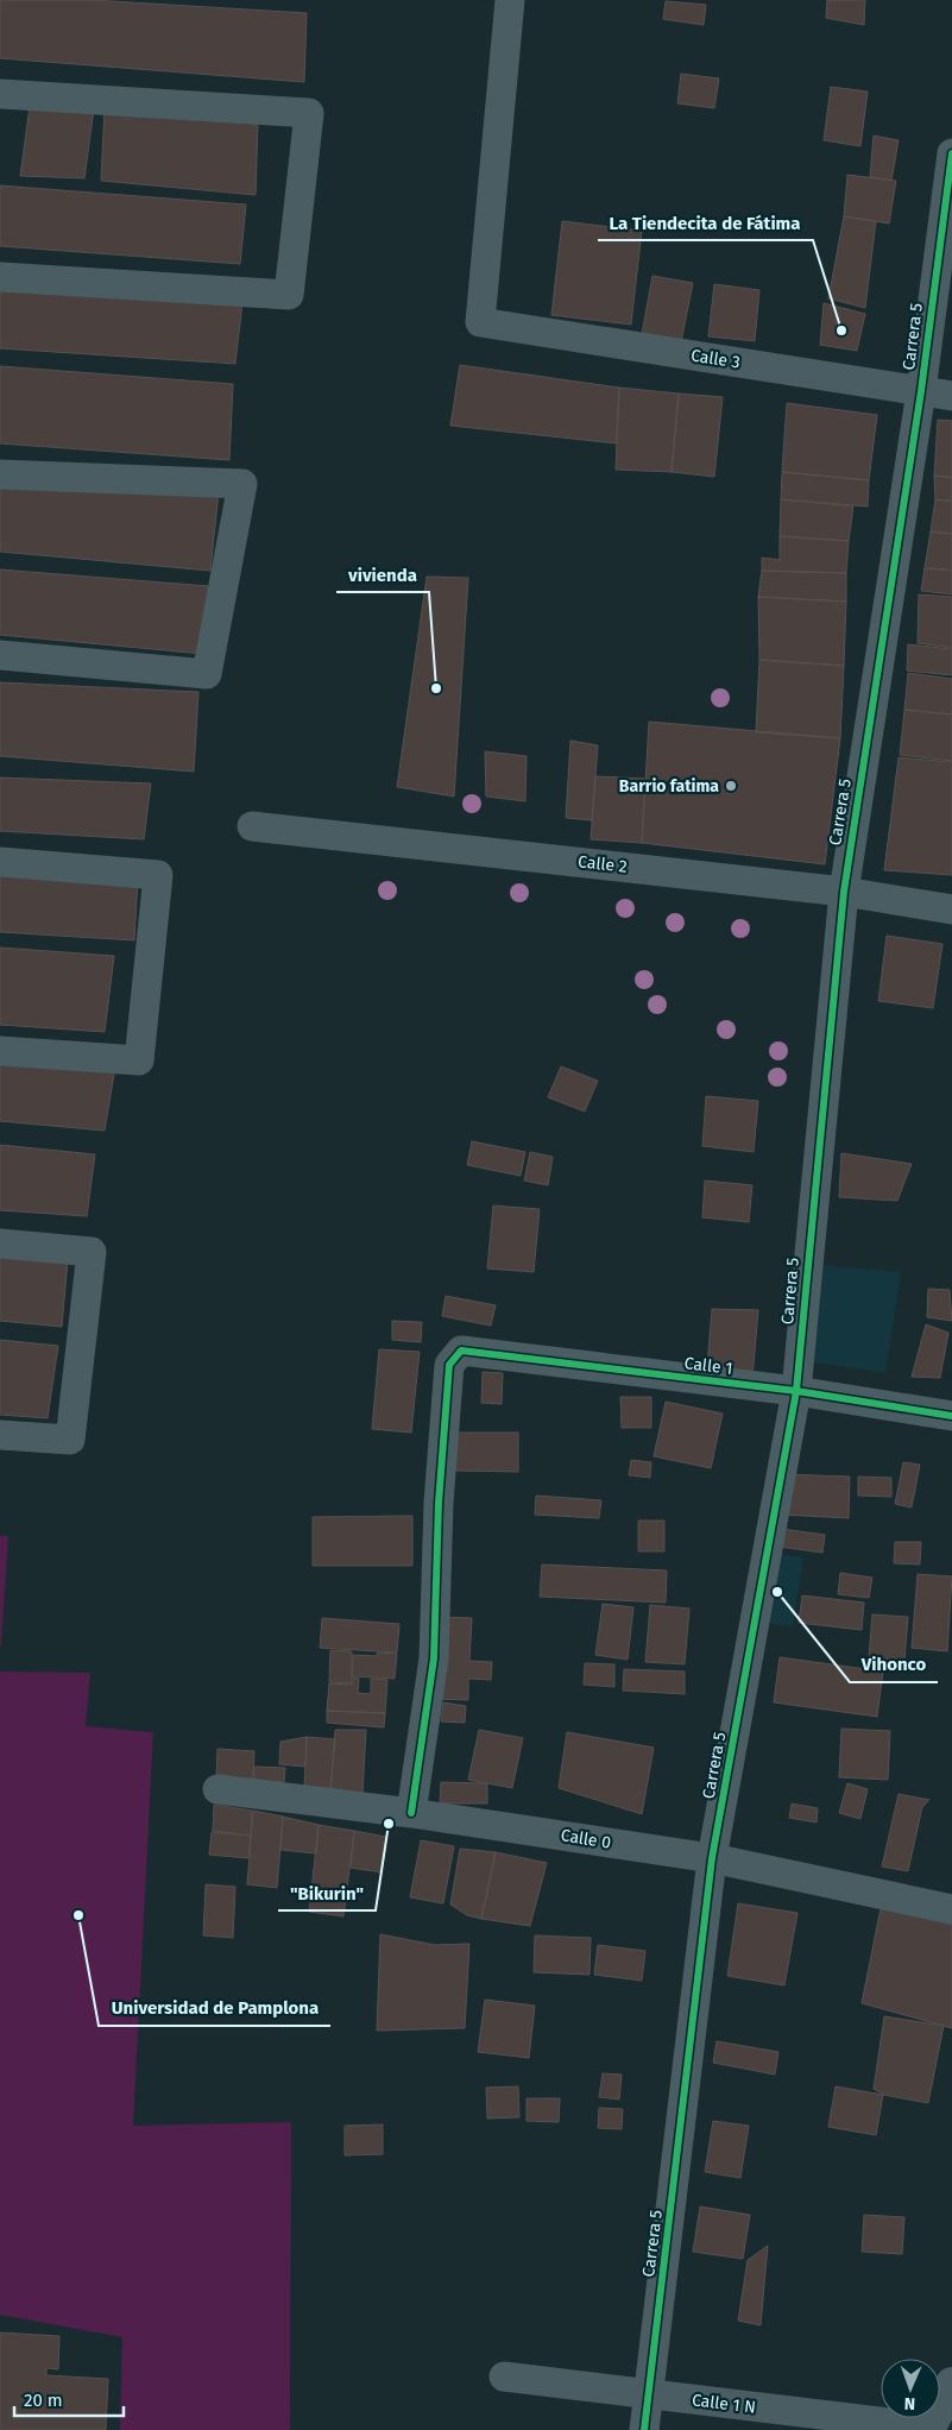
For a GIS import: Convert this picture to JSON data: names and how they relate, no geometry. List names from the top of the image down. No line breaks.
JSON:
{"streets":{"street":["Carrera 5","Calle 3","Calle 2","Calle 1","Calle 0","Calle 1 N"]},"crossings":[["Carrera 5","Calle 3"],["Carrera 5","Calle 2"],["Carrera 5","Calle 1"],["Carrera 5","Calle 0"],["Carrera 5","Calle 1 N"],["Calle 1","Calle 0"]],"places":["La Tiendecita de Fátima","vivienda","Barrio fatima","Vihonco","\"Bikurin\"","Universidad de Pamplona"],"scale_bar":"20 m","north":"bottom"}
